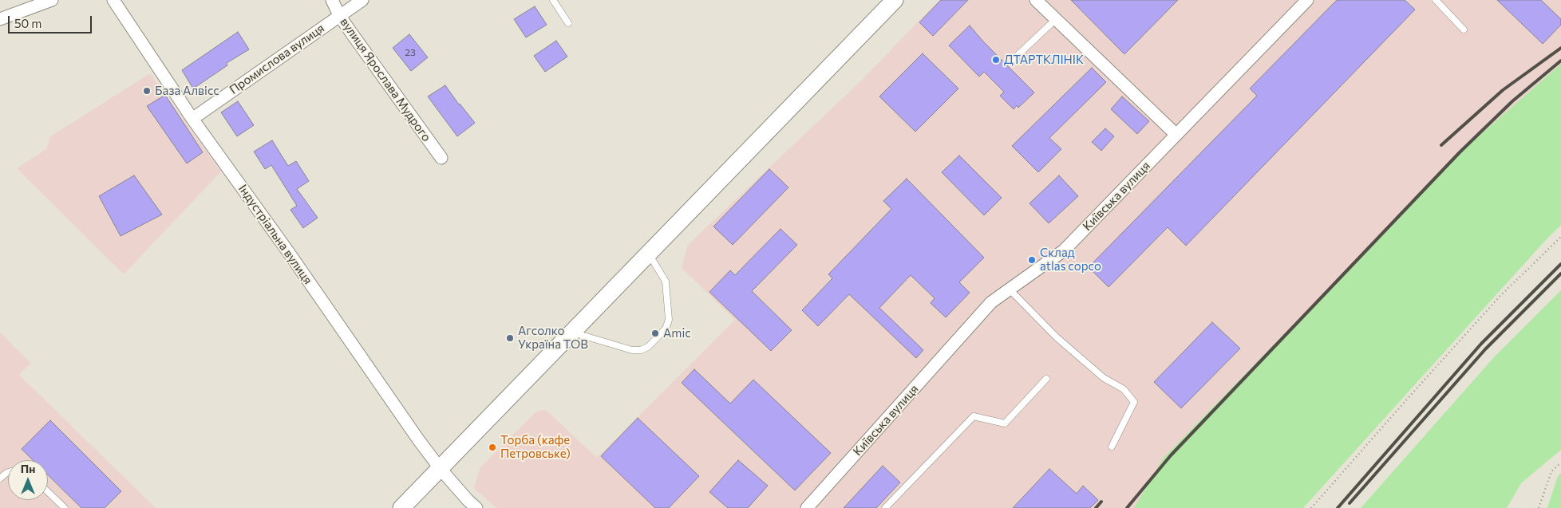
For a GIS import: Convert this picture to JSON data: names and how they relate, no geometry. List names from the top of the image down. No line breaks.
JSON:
{"streets":{"street":["Промислова вулиця","вулиця Ярослава Мудрого","Київська вулиця","Індустріальна вулиця"]},"crossings":[["Промислова вулиця","вулиця Ярослава Мудрого"],["Промислова вулиця","Індустріальна вулиця"]],"places":["ДТАРТКЛІНІК","База Алвісс","Склад atlas copco","Amic","Агсолко Україна ТОВ","Торба (кафе Петровське)"],"house_numbers":["23"],"scale_bar":"50 m","north":"top"}
